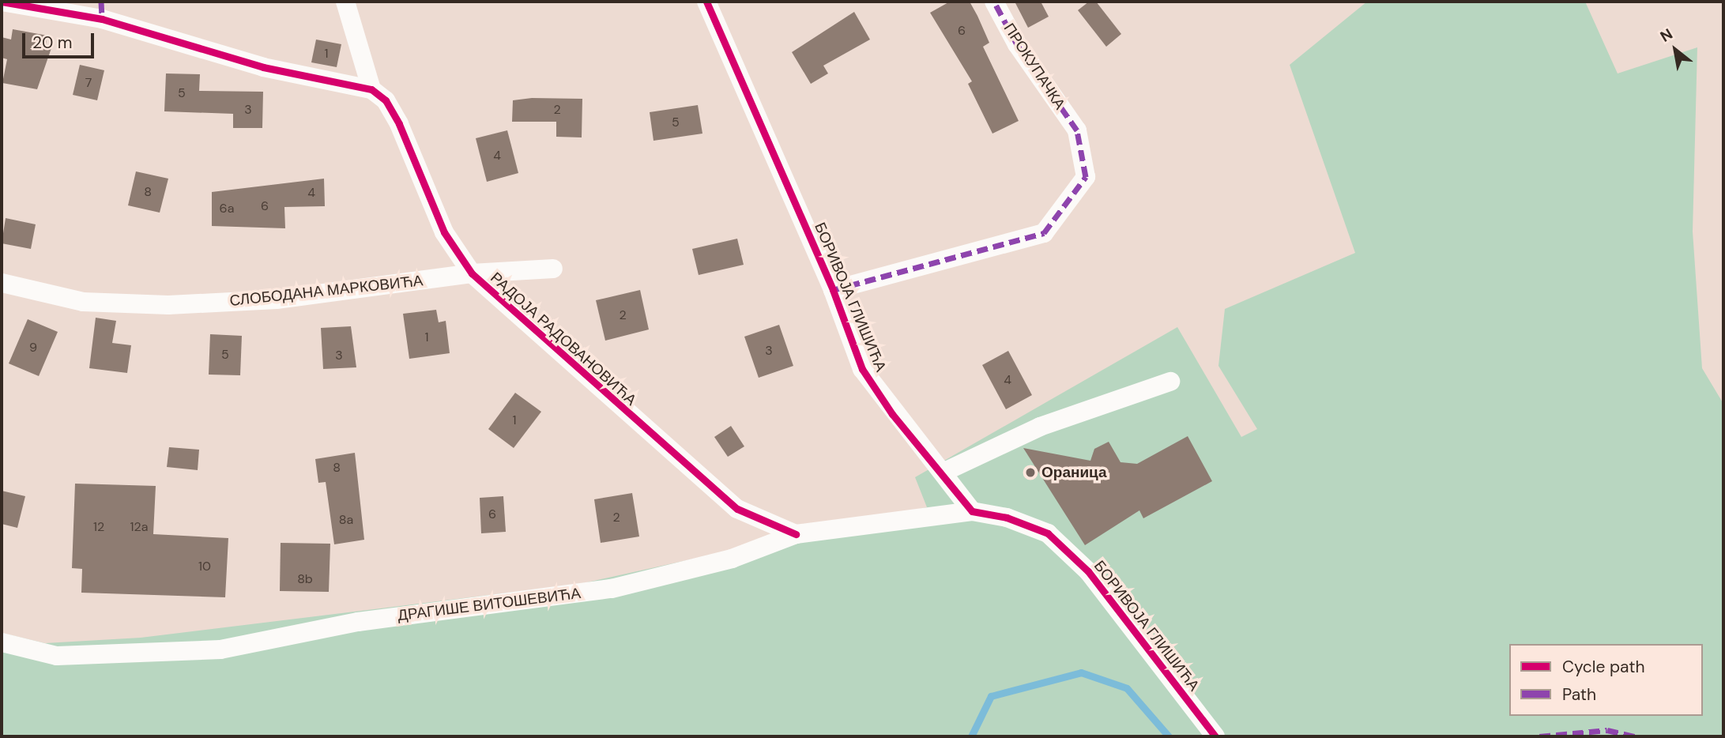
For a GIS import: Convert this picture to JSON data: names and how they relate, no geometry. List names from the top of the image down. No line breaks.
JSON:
{"streets":{"street":["ПРОКУПАЧКА","СЛОБОДАНА МАРКОВИЋА","БОРИВОЈА ГЛИШИЋА","РАДОЈА РАДОВАНОВИЋА","ДРАГИШЕ ВИТОШЕВИЋА"]},"crossings":[["ПРОКУПАЧКА","БОРИВОЈА ГЛИШИЋА"],["СЛОБОДАНА МАРКОВИЋА","РАДОЈА РАДОВАНОВИЋА"],["БОРИВОЈА ГЛИШИЋА","ДРАГИШЕ ВИТОШЕВИЋА"],["РАДОЈА РАДОВАНОВИЋА","ДРАГИШЕ ВИТОШЕВИЋА"]],"places":["Ораница"],"house_numbers":["6","1","7","5","3","2","5","4","8","4","6","6a","2","1","9","3","5","3","4","1","8","6","2","8a","12","12a","10","8b"],"legend":["Cycle path","Path"],"scale_bar":"20 m","north":"top left"}
